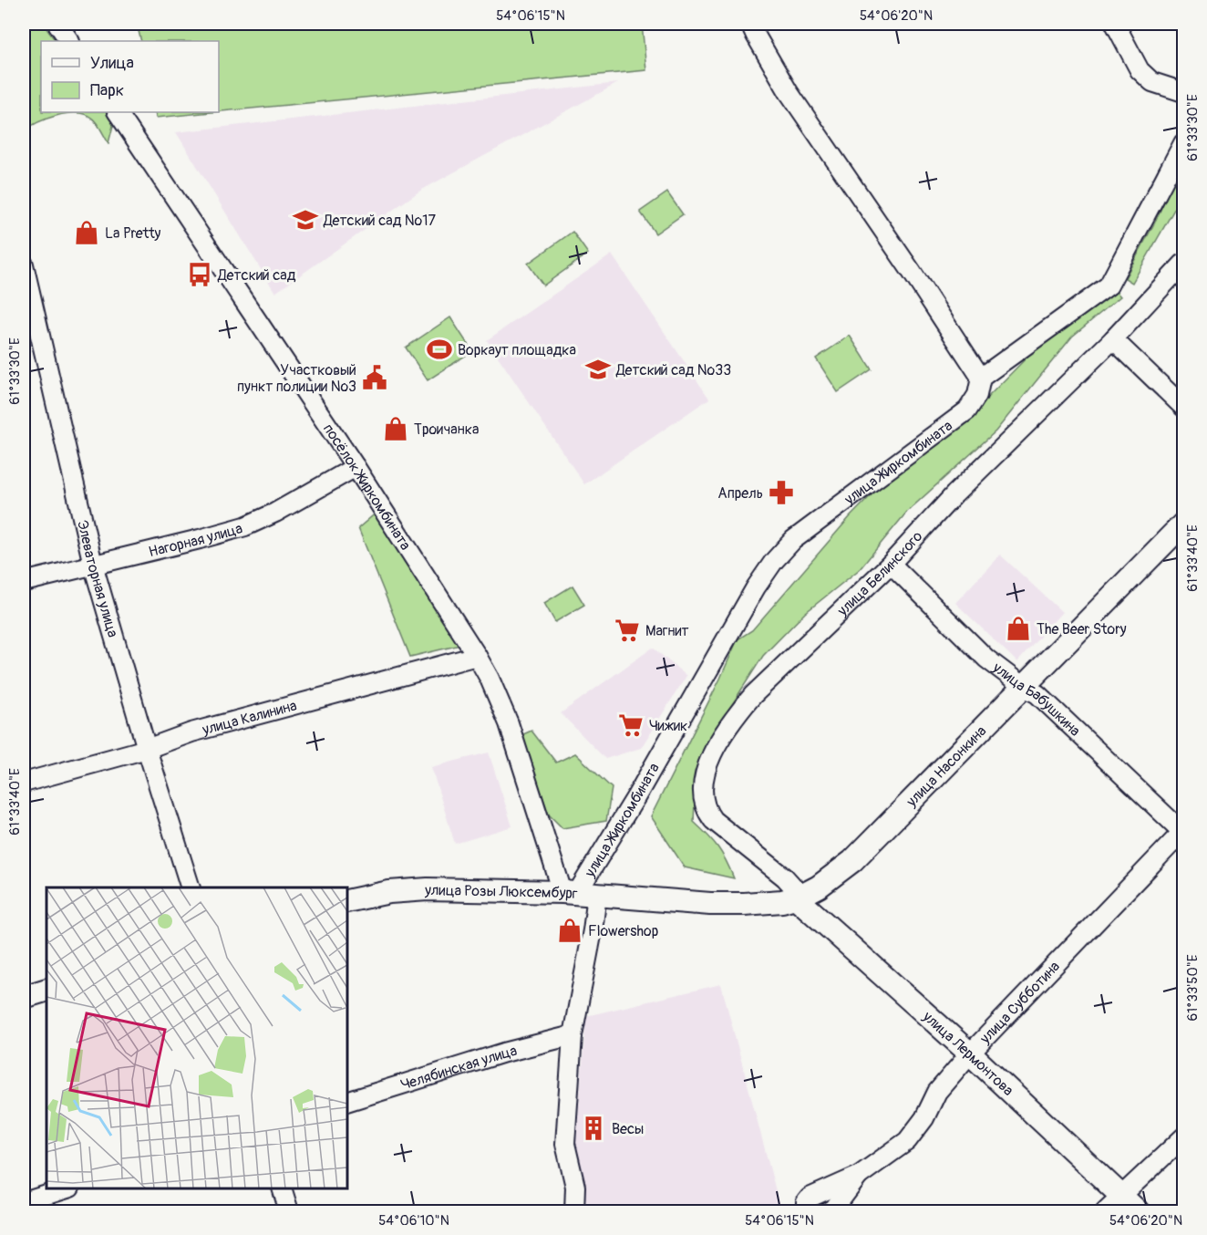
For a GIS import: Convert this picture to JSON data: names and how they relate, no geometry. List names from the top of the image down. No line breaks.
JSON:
{"streets":{"street":["улица Жиркомбината","посёлок Жиркомбината","Нагорная улица","улица Белинского","Элеваторная улица","улица Бабушкина","улица Калинина","улица Насонкина","улица Розы Люксембург","улица Субботина","улица Лермонтова","Челябинская улица"]},"crossings":[["улица Жиркомбината","посёлок Жиркомбината"],["улица Жиркомбината","улица Розы Люксембург"],["посёлок Жиркомбината","Нагорная улица"],["посёлок Жиркомбината","улица Калинина"],["посёлок Жиркомбината","улица Розы Люксембург"],["Нагорная улица","Элеваторная улица"],["улица Белинского","улица Бабушкина"],["улица Белинского","улица Насонкина"],["улица Белинского","улица Лермонтова"],["Элеваторная улица","улица Калинина"],["улица Бабушкина","улица Насонкина"],["улица Бабушкина","улица Субботина"],["улица Насонкина","улица Розы Люксембург"],["улица Насонкина","улица Лермонтова"],["улица Субботина","улица Лермонтова"]],"places":{"school or university":["Детский сад №17","Детский сад №33"],"shop":["La Pretty","Троичанка","The Beer Story","Flowershop"],"bus stop":["Детский сад"],"sports":["Воркаут площадка"],"public building":["Участковый пункт полиции №3"],"pharmacy":["Апрель"],"supermarket":["Магнит","Чижик"],"building":["Весы"]},"legend":["Улица","Парк"],"coordinates":["54°06'15\"N","54°06'20\"N","61°33'30\"E","61°33'40\"E","61°33'50\"E","54°06'10\"N"]}
